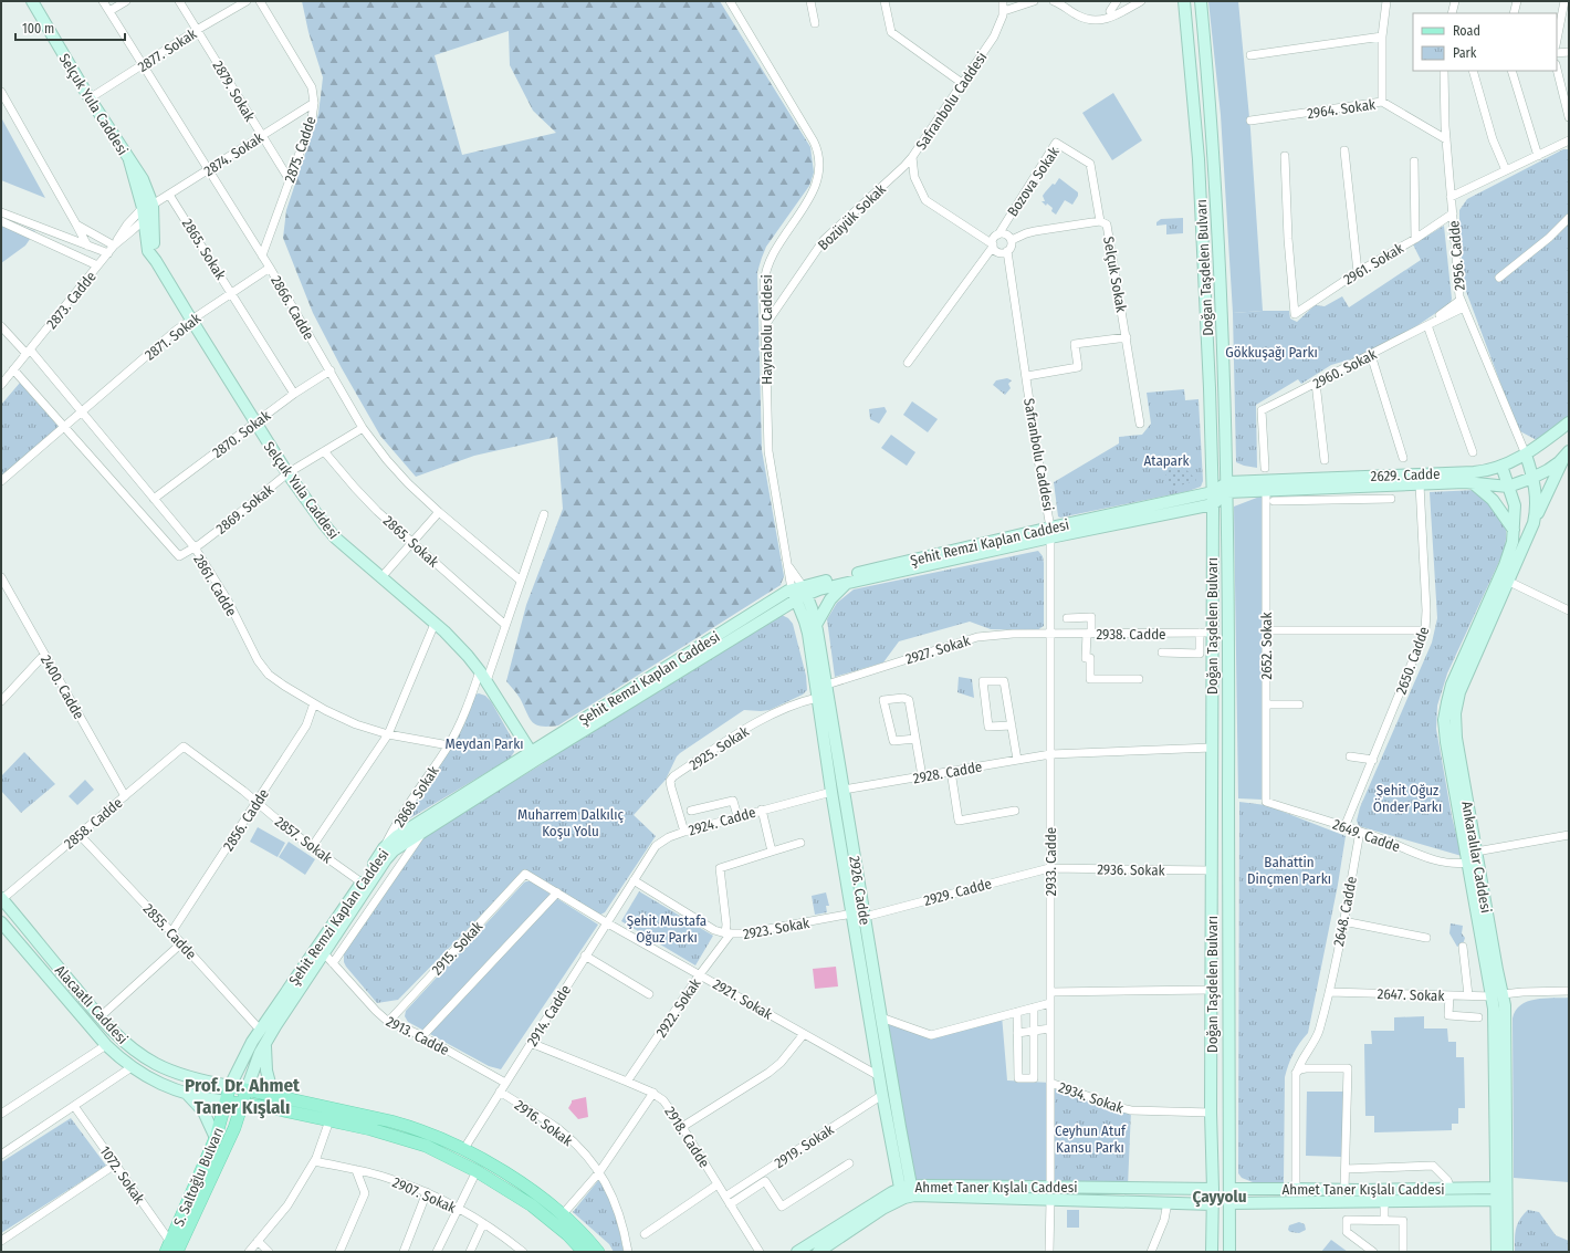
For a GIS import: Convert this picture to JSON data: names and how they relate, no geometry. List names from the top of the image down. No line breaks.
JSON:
{"streets":{"main road":["Selçuk Yula Caddesi","Doğan Taşdelen Bulvarı","2629. Cadde","Şehit Remzi Kaplan Caddesi","Ankaralılar Caddesi","2926. Cadde","Alacaatlı Caddesi","S. Saltoğlu Bulvarı","Ahmet Taner Kışlalı Caddesi"],"street":["2877. Sokak","2879. Sokak","Safranbolu Caddesi","2964. Sokak","2875. Cadde","2874. Sokak","Bozova Sokak","Bozüyük Sokak","2865. Sokak","2956. Cadde","2961. Sokak","Selçuk Sokak","2873. Cadde","2866. Cadde","Hayrabolu Caddesi","2871. Sokak","2960. Sokak","2870. Sokak","2869. Sokak","2861. Cadde","2938. Cadde","2652. Sokak","2927. Sokak","2650. Cadde","2400. Cadde","2925. Sokak","2928. Cadde","2868. Sokak","2856. Cadde","2924. Cadde","2858. Cadde","2649. Cadde","2857. Sokak","2933. Cadde","2936. Sokak","2929. Cadde","2648. Cadde","2923. Sokak","2855. Cadde","2915. Sokak","2647. Sokak","2921. Sokak","2922. Sokak","2914. Cadde","2913. Cadde","2934. Sokak","2916. Sokak","2918. Cadde","2919. Sokak","1072. Sokak","2907. Sokak"]},"crossings":[["2877. Sokak","2879. Sokak"],["2877. Sokak","Selçuk Yula Caddesi"],["2877. Sokak","2866. Cadde"],["2879. Sokak","2875. Cadde"],["2879. Sokak","2874. Sokak"],["Safranbolu Caddesi","Bozova Sokak"],["Safranbolu Caddesi","Bozüyük Sokak"],["Safranbolu Caddesi","Selçuk Sokak"],["Safranbolu Caddesi","Şehit Remzi Kaplan Caddesi"],["Safranbolu Caddesi","2933. Cadde"],["Selçuk Yula Caddesi","2874. Sokak"],["Selçuk Yula Caddesi","2871. Sokak"],["Selçuk Yula Caddesi","2870. Sokak"],["Selçuk Yula Caddesi","2869. Sokak"],["Selçuk Yula Caddesi","Şehit Remzi Kaplan Caddesi"],["Selçuk Yula Caddesi","2868. Sokak"],["2964. Sokak","2956. Cadde"],["2875. Cadde","2874. Sokak"],["2875. Cadde","2866. Cadde"],["2874. Sokak","2865. Sokak"],["2874. Sokak","2873. Cadde"],["2874. Sokak","2866. Cadde"],["Bozova Sokak","Selçuk Sokak"],["Bozüyük Sokak","Hayrabolu Caddesi"],["2865. Sokak","2871. Sokak"],["2865. Sokak","2870. Sokak"],["2865. Sokak","2869. Sokak"],["2956. Cadde","2961. Sokak"],["2956. Cadde","2960. Sokak"],["2956. Cadde","2629. Cadde"],["2956. Cadde","Ankaralılar Caddesi"],["Doğan Taşdelen Bulvarı","2629. Cadde"],["Doğan Taşdelen Bulvarı","Şehit Remzi Kaplan Caddesi"],["Doğan Taşdelen Bulvarı","2938. Cadde"],["Doğan Taşdelen Bulvarı","2928. Cadde"],["Doğan Taşdelen Bulvarı","2936. Sokak"],["Doğan Taşdelen Bulvarı","2934. Sokak"],["Doğan Taşdelen Bulvarı","Ahmet Taner Kışlalı Caddesi"],["2873. Cadde","2861. Cadde"],["2866. Cadde","2871. Sokak"],["2866. Cadde","2870. Sokak"],["2866. Cadde","2869. Sokak"],["Hayrabolu Caddesi","Şehit Remzi Kaplan Caddesi"],["Hayrabolu Caddesi","2926. Cadde"],["2871. Sokak","2861. Cadde"],["2870. Sokak","2861. Cadde"],["2629. Cadde","2652. Sokak"],["2629. Cadde","2650. Cadde"],["2629. Cadde","Ankaralılar Caddesi"],["2869. Sokak","2861. Cadde"],["Şehit Remzi Kaplan Caddesi","2868. Sokak"],["Şehit Remzi Kaplan Caddesi","2857. Sokak"],["Şehit Remzi Kaplan Caddesi","2933. Cadde"],["Şehit Remzi Kaplan Caddesi","2926. Cadde"],["Şehit Remzi Kaplan Caddesi","2855. Cadde"],["Şehit Remzi Kaplan Caddesi","Alacaatlı Caddesi"],["Şehit Remzi Kaplan Caddesi","2913. Cadde"],["Şehit Remzi Kaplan Caddesi","S. Saltoğlu Bulvarı"],["2861. Cadde","2868. Sokak"],["2861. Cadde","2856. Cadde"],["2938. Cadde","2927. Sokak"],["2938. Cadde","2933. Cadde"],["2652. Sokak","2649. Cadde"],["2927. Sokak","2933. Cadde"],["2927. Sokak","2926. Cadde"],["2650. Cadde","2649. Cadde"],["2400. Cadde","2858. Cadde"],["2925. Sokak","2924. Cadde"],["2925. Sokak","2926. Cadde"],["2928. Cadde","2933. Cadde"],["2928. Cadde","2926. Cadde"],["2856. Cadde","2857. Sokak"],["2856. Cadde","2855. Cadde"],["2924. Cadde","2926. Cadde"],["2924. Cadde","2923. Sokak"],["2924. Cadde","2914. Cadde"],["2858. Cadde","2857. Sokak"],["2858. Cadde","2855. Cadde"],["2858. Cadde","Alacaatlı Caddesi"],["2649. Cadde","Ankaralılar Caddesi"],["2649. Cadde","2648. Cadde"],["Ankaralılar Caddesi","2647. Sokak"],["Ankaralılar Caddesi","Ahmet Taner Kışlalı Caddesi"],["2933. Cadde","2936. Sokak"],["2933. Cadde","2929. Cadde"],["2933. Cadde","2934. Sokak"],["2933. Cadde","Ahmet Taner Kışlalı Caddesi"],["2936. Sokak","2929. Cadde"],["2926. Cadde","2929. Cadde"],["2926. Cadde","2923. Sokak"],["2926. Cadde","2921. Sokak"],["2926. Cadde","2919. Sokak"],["2926. Cadde","Ahmet Taner Kışlalı Caddesi"],["2648. Cadde","2647. Sokak"],["2923. Sokak","2922. Sokak"],["2923. Sokak","2914. Cadde"],["2915. Sokak","2921. Sokak"],["2915. Sokak","2913. Cadde"],["2921. Sokak","2922. Sokak"],["2921. Sokak","2914. Cadde"],["Alacaatlı Caddesi","S. Saltoğlu Bulvarı"],["2922. Sokak","2918. Cadde"],["2914. Cadde","2913. Cadde"],["2914. Cadde","2916. Sokak"],["2914. Cadde","2918. Cadde"],["2918. Cadde","2919. Sokak"],["1072. Sokak","S. Saltoğlu Bulvarı"]],"districts":["Prof. Dr. Ahmet Taner Kışlalı","Çayyolu"],"parks":["Gökkuşağı Parkı","Atapark","Meydan Parkı","Şehit Oğuz Önder Parkı","Muharrem Dalkılıç Koşu Yolu","Bahattin Dinçmen Parkı","Şehit Mustafa Oğuz Parkı","Ceyhun Atuf Kansu Parkı"],"legend":["Road","Park"],"scale_bar":"100 m"}
